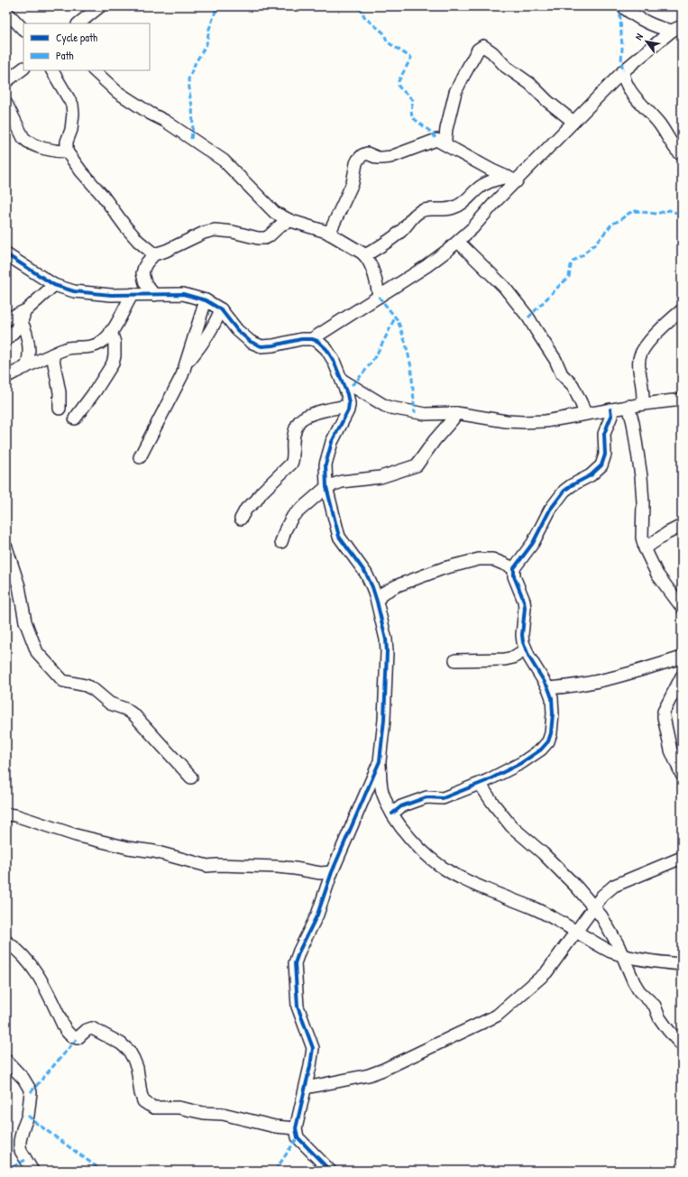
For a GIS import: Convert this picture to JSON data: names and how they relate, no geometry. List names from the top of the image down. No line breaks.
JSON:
{"legend":["Cycle path","Path"],"north":"top left"}
